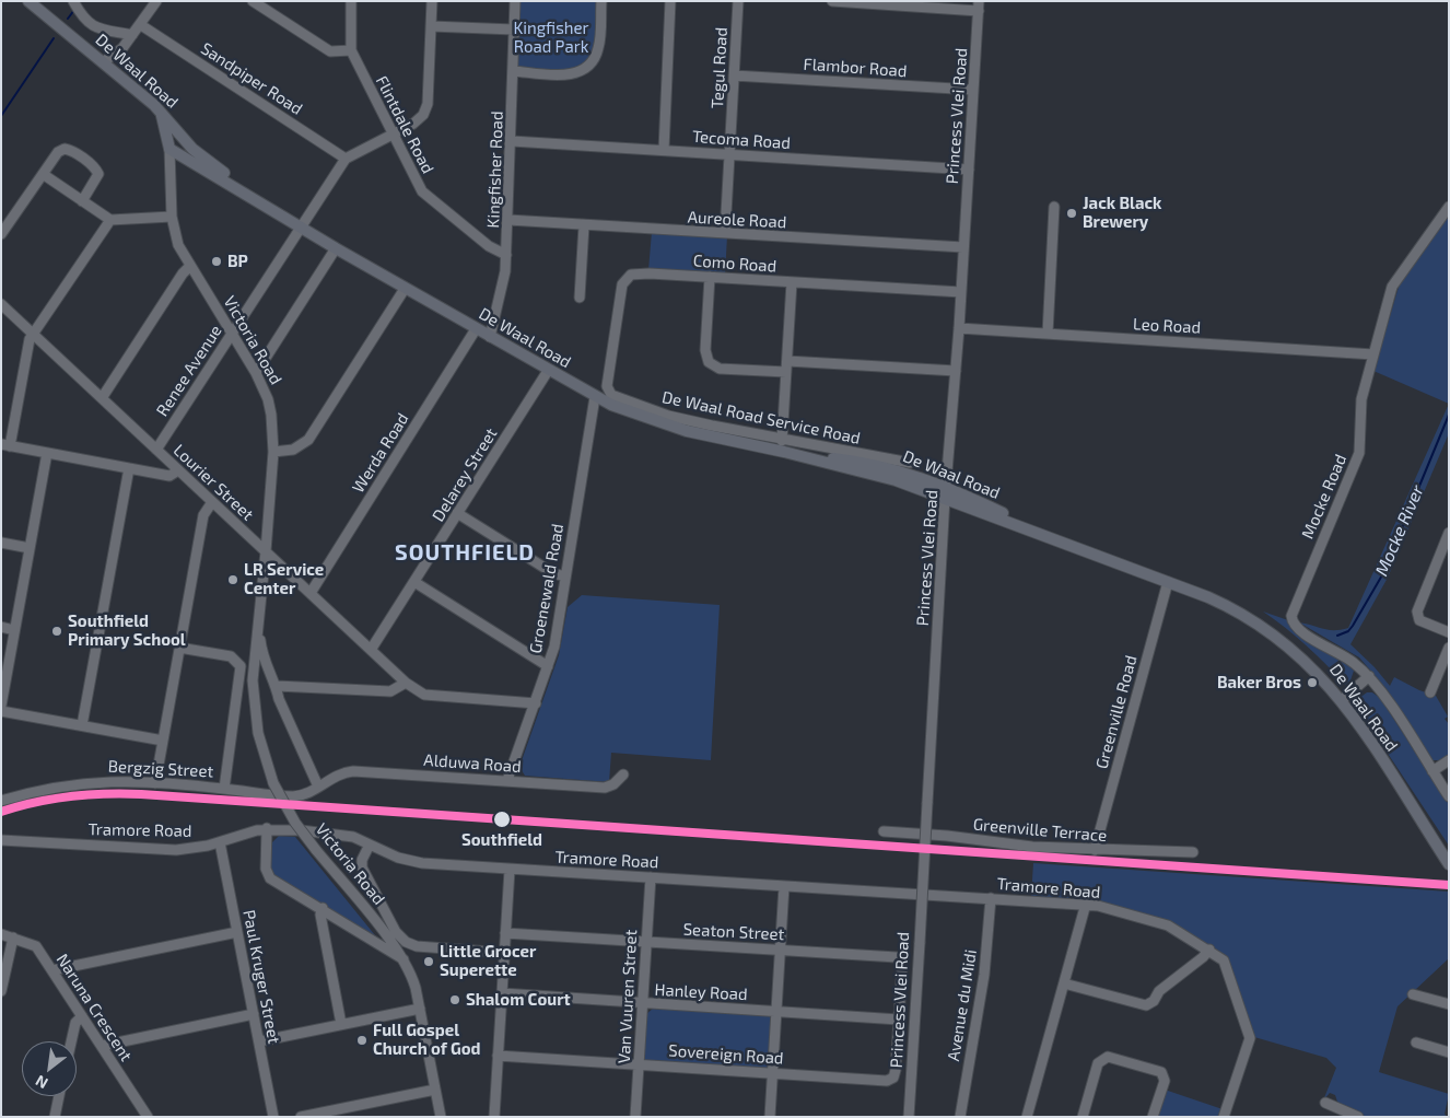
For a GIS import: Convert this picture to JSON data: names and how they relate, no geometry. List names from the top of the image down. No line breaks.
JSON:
{"streets":{"main road":["De Waal Road","Victoria Road"],"street":["Tegul Road","Flambor Road","Sandpiper Road","Princess Vlei Road","Flintdale Road","Tecoma Road","Kingfisher Road","Aureole Road","Como Road","Leo Road","Renee Avenue","De Waal Road Service Road","Werda Road","Delarey Street","Lourier Street","Mocke Road","Groenewald Road","Greenville Road","Alduwa Road","Bergzig Street","Tramore Road","Greenville Terrace","Seaton Street","Paul Kruger Street","Hanley Road","Van Vuuren Street","Avenue du Midi","Naruna Crescent","Sovereign Road"]},"crossings":[["Tegul Road","Flambor Road"],["Tegul Road","Tecoma Road"],["Tegul Road","Aureole Road"],["Flambor Road","Princess Vlei Road"],["De Waal Road","Princess Vlei Road"],["De Waal Road","Kingfisher Road"],["De Waal Road","Victoria Road"],["De Waal Road","Renee Avenue"],["De Waal Road","De Waal Road Service Road"],["De Waal Road","Werda Road"],["De Waal Road","Delarey Street"],["De Waal Road","Groenewald Road"],["De Waal Road","Greenville Road"],["Sandpiper Road","Renee Avenue"],["Princess Vlei Road","Tecoma Road"],["Princess Vlei Road","Aureole Road"],["Princess Vlei Road","Como Road"],["Princess Vlei Road","Leo Road"],["Flintdale Road","Kingfisher Road"],["Tecoma Road","Kingfisher Road"],["Kingfisher Road","Aureole Road"],["Como Road","De Waal Road Service Road"],["Leo Road","Mocke Road"],["Victoria Road","Renee Avenue"],["Victoria Road","Lourier Street"],["Victoria Road","Alduwa Road"],["Victoria Road","Bergzig Street"],["Renee Avenue","Lourier Street"],["Werda Road","Lourier Street"],["Delarey Street","Lourier Street"],["Lourier Street","Groenewald Road"],["Groenewald Road","Alduwa Road"],["Greenville Road","Greenville Terrace"],["Alduwa Road","Bergzig Street"],["Tramore Road","Paul Kruger Street"],["Tramore Road","Van Vuuren Street"],["Tramore Road","Avenue du Midi"],["Seaton Street","Hanley Road"],["Seaton Street","Van Vuuren Street"],["Seaton Street","Sovereign Road"],["Hanley Road","Van Vuuren Street"],["Hanley Road","Sovereign Road"],["Van Vuuren Street","Sovereign Road"]],"districts":["SOUTHFIELD"],"water":["Mocke River"],"parks":["Kingfisher Road Park"],"places":["Jack Black Brewery","BP","LR Service Center","Southfield Primary School","Baker Bros","Southfield","Little Grocer Superette","Shalom Court","Full Gospel Church of God"],"north":"bottom left"}
